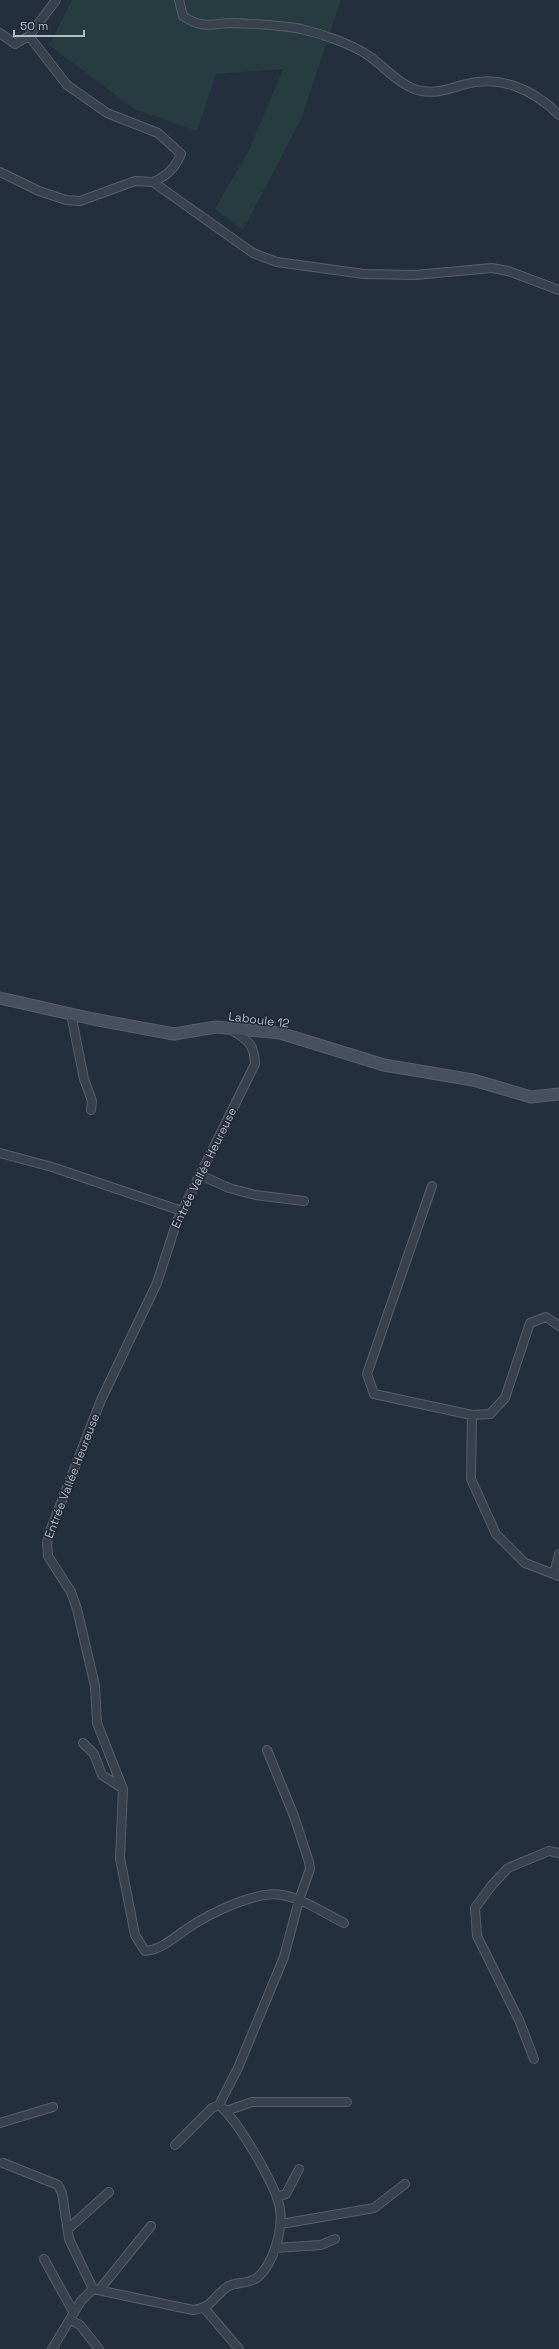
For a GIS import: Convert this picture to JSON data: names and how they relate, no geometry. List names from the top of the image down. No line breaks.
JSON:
{"streets":{"street":["Laboule 12","Entrée Vallée Heureuse"]},"crossings":[["Laboule 12","Entrée Vallée Heureuse"]],"scale_bar":"50 m"}
